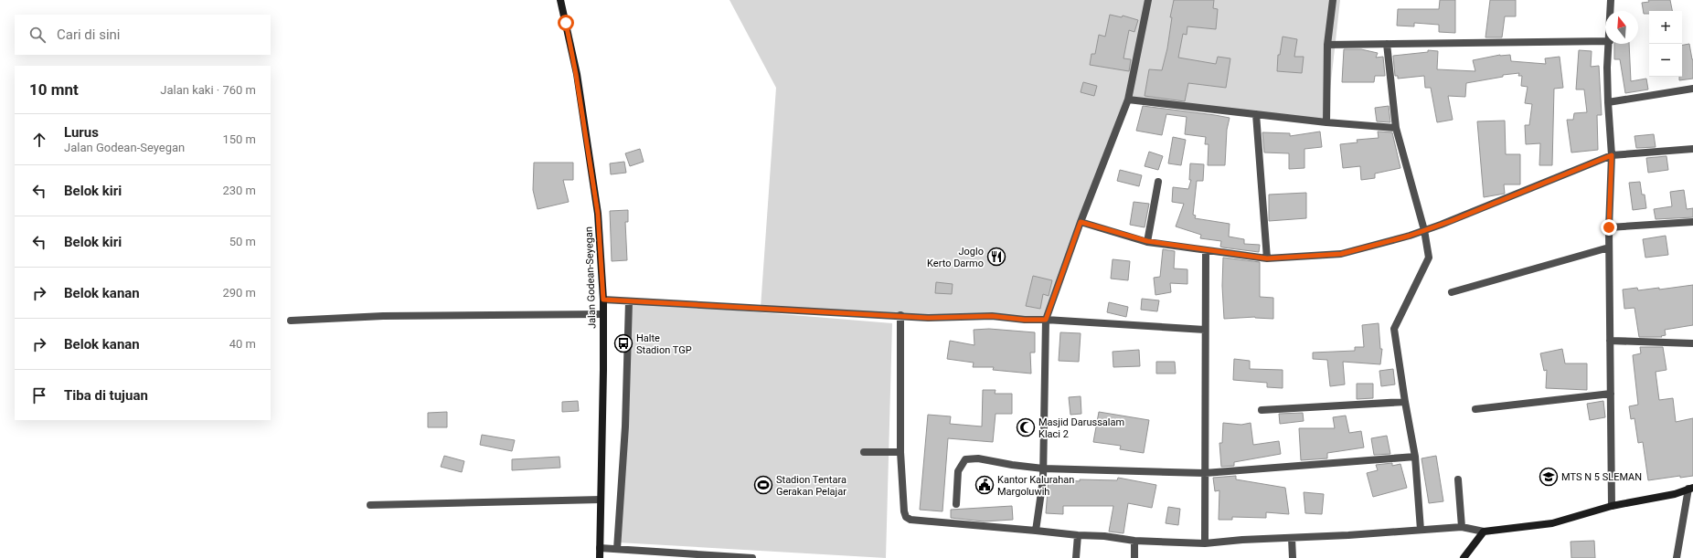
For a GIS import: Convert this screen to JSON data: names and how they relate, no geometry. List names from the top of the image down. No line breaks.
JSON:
{"streets":{"main road":["Jalan Godean-Seyegan"]},"places":{"restaurant":["Joglo Kerto Darmo"],"bus stop":["Halte Stadion TGP"],"mosque":["Masjid Darussalam Klaci 2"],"school or university":["MTS N 5 SLEMAN"],"sports":["Stadion Tentara Gerakan Pelajar"],"public building":["Kantor Kalurahan Margoluwih"]},"north":"top","page":{"map_buttons":["+","−"],"search":"Cari di sini","heading":["10 mnt","Jalan kaki · 760 m"],"list":[["Lurus","Jalan Godean-Seyegan","150 m"],["Belok kiri","230 m"],["Belok kiri","50 m"],["Belok kanan","290 m"],["Belok kanan","40 m"],"Tiba di tujuan"]}}
